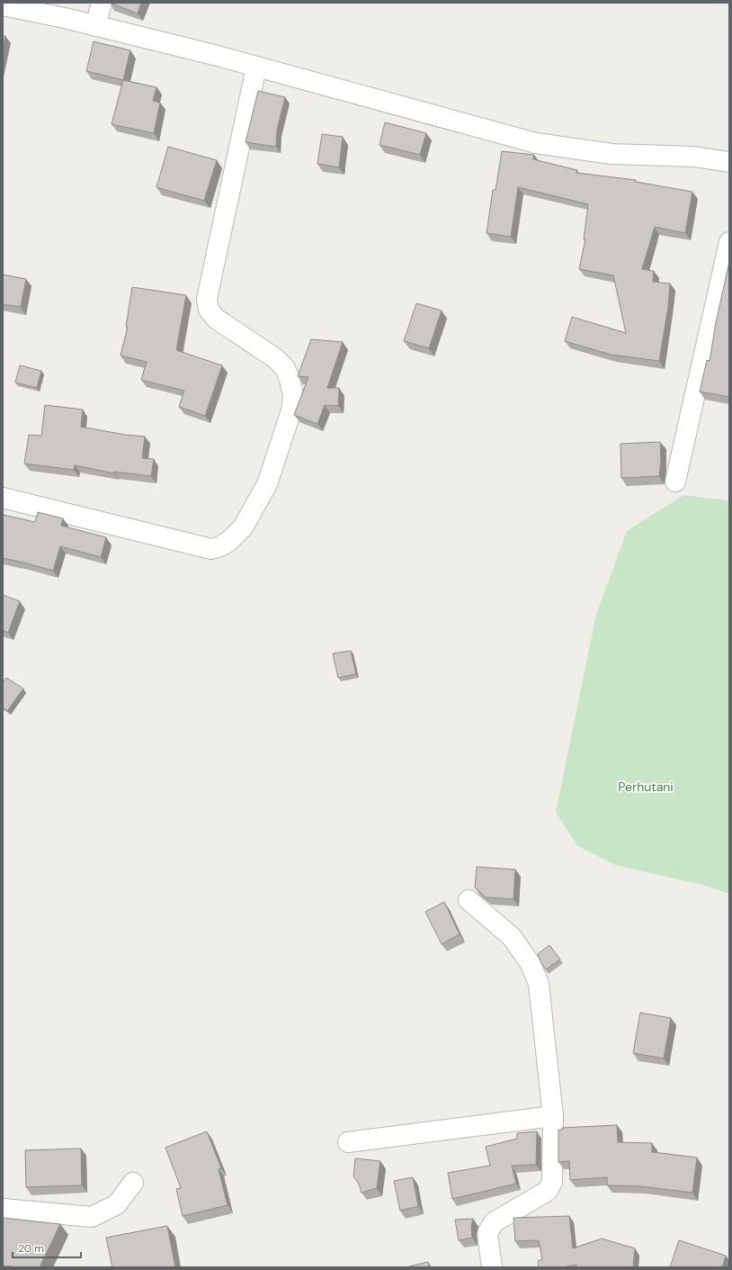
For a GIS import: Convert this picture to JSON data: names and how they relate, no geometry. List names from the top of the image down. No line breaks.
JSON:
{"parks":["Perhutani"],"scale_bar":"20 m"}
